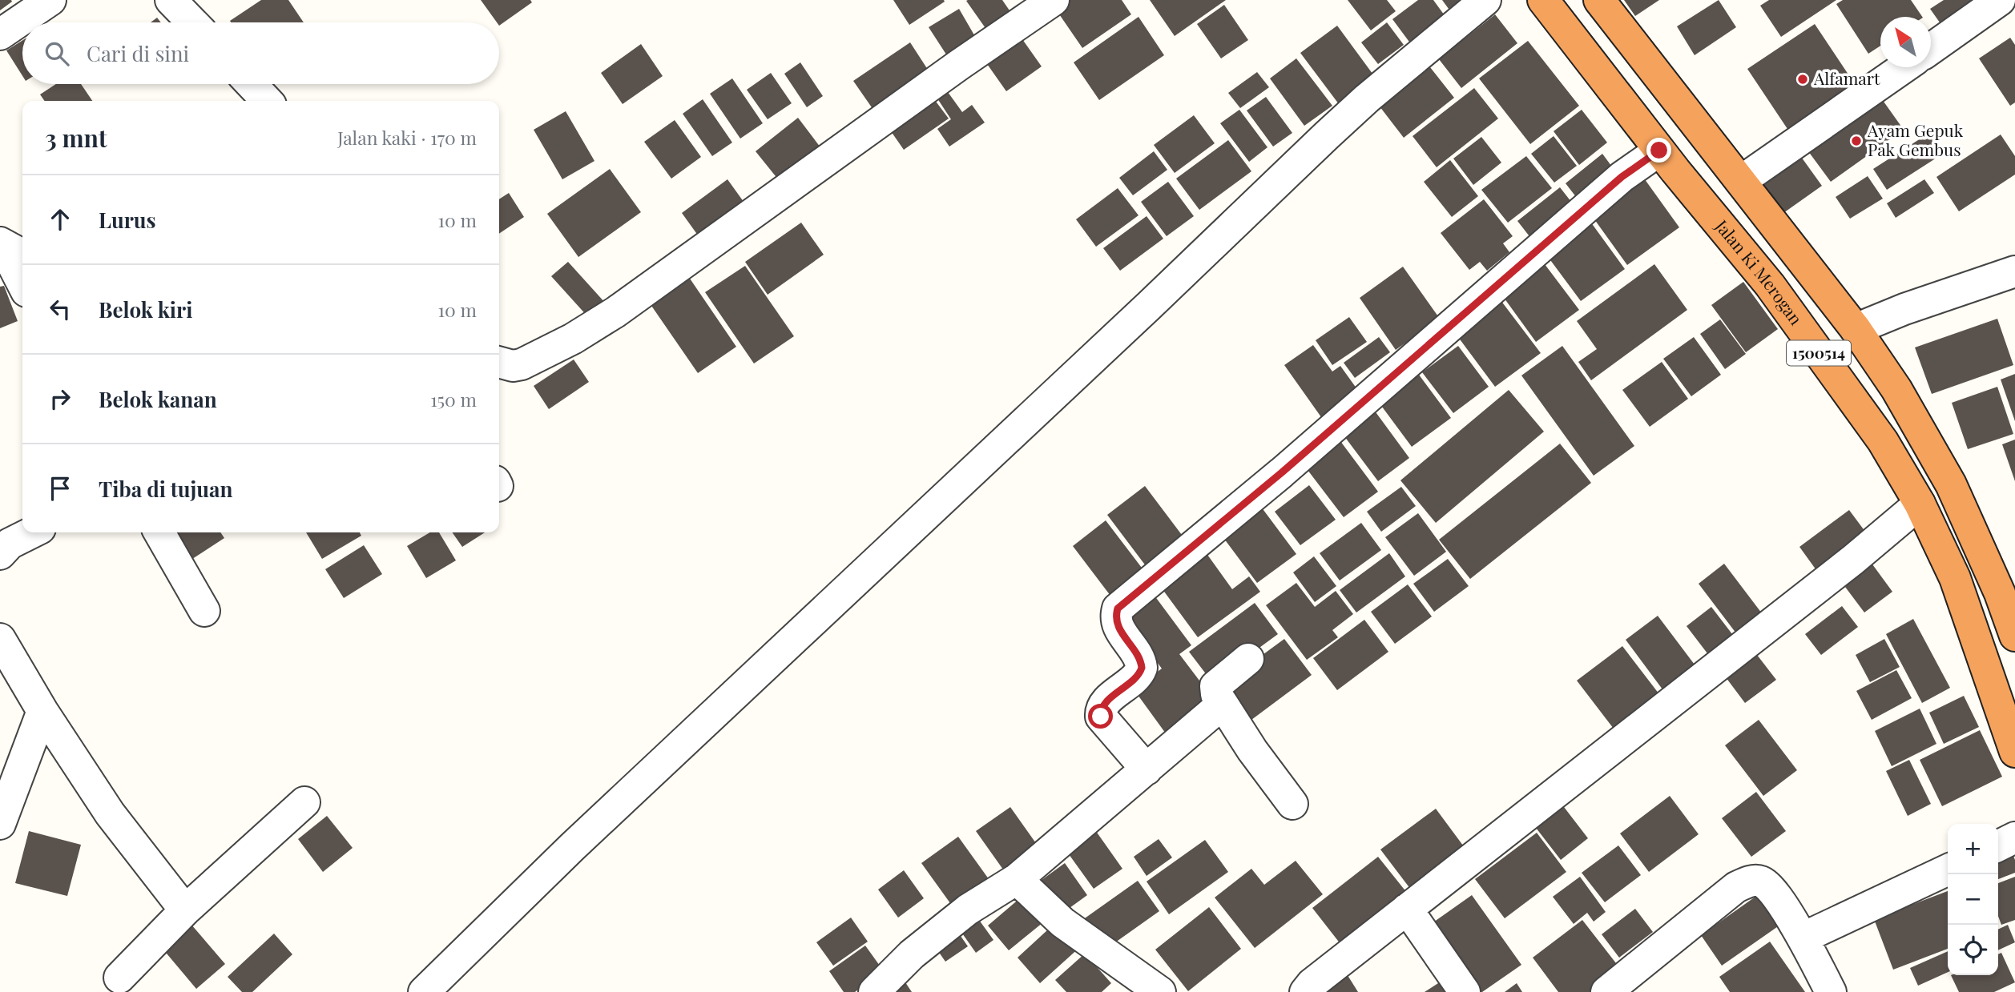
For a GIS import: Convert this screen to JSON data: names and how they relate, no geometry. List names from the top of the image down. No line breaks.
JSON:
{"streets":{"highway":["Jalan Ki Merogan","1500514"]},"places":["Alfamart","Ayam Gepuk Pak Gembus"],"north":"top left","page":{"search":"Cari di sini","heading":["3 mnt","Jalan kaki · 170 m"],"list":[["Lurus","10 m"],["Belok kiri","10 m"],["Belok kanan","150 m"],"Tiba di tujuan"],"map_buttons":["+","−"]}}
